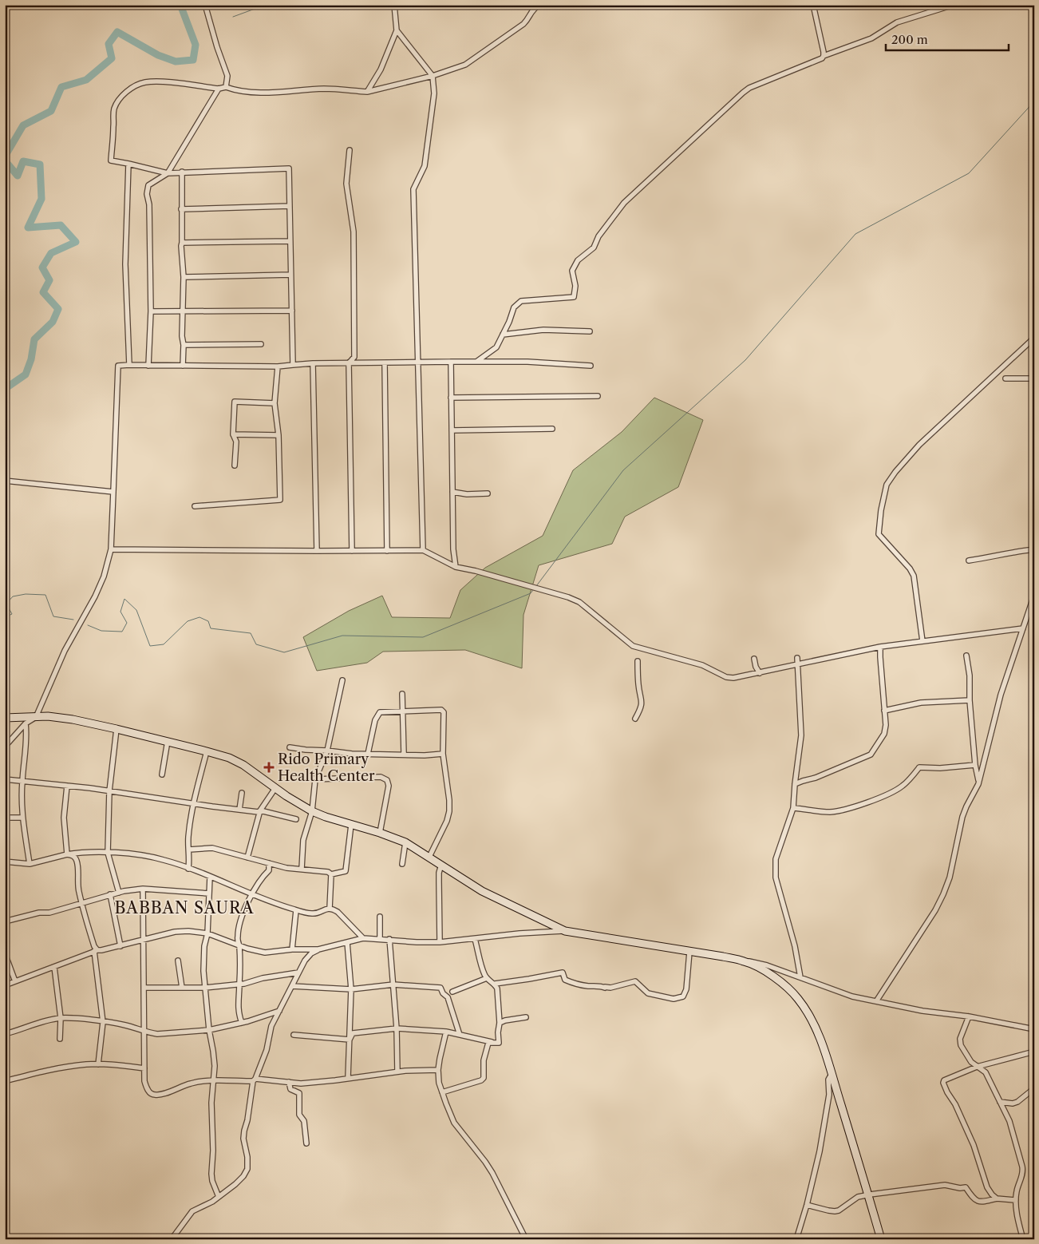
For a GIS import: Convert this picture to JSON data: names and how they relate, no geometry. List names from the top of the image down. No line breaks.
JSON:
{"districts":["BABBAN SAURA"],"places":{"health":["Rido Primary Health Center"]},"scale_bar":"200 m"}
